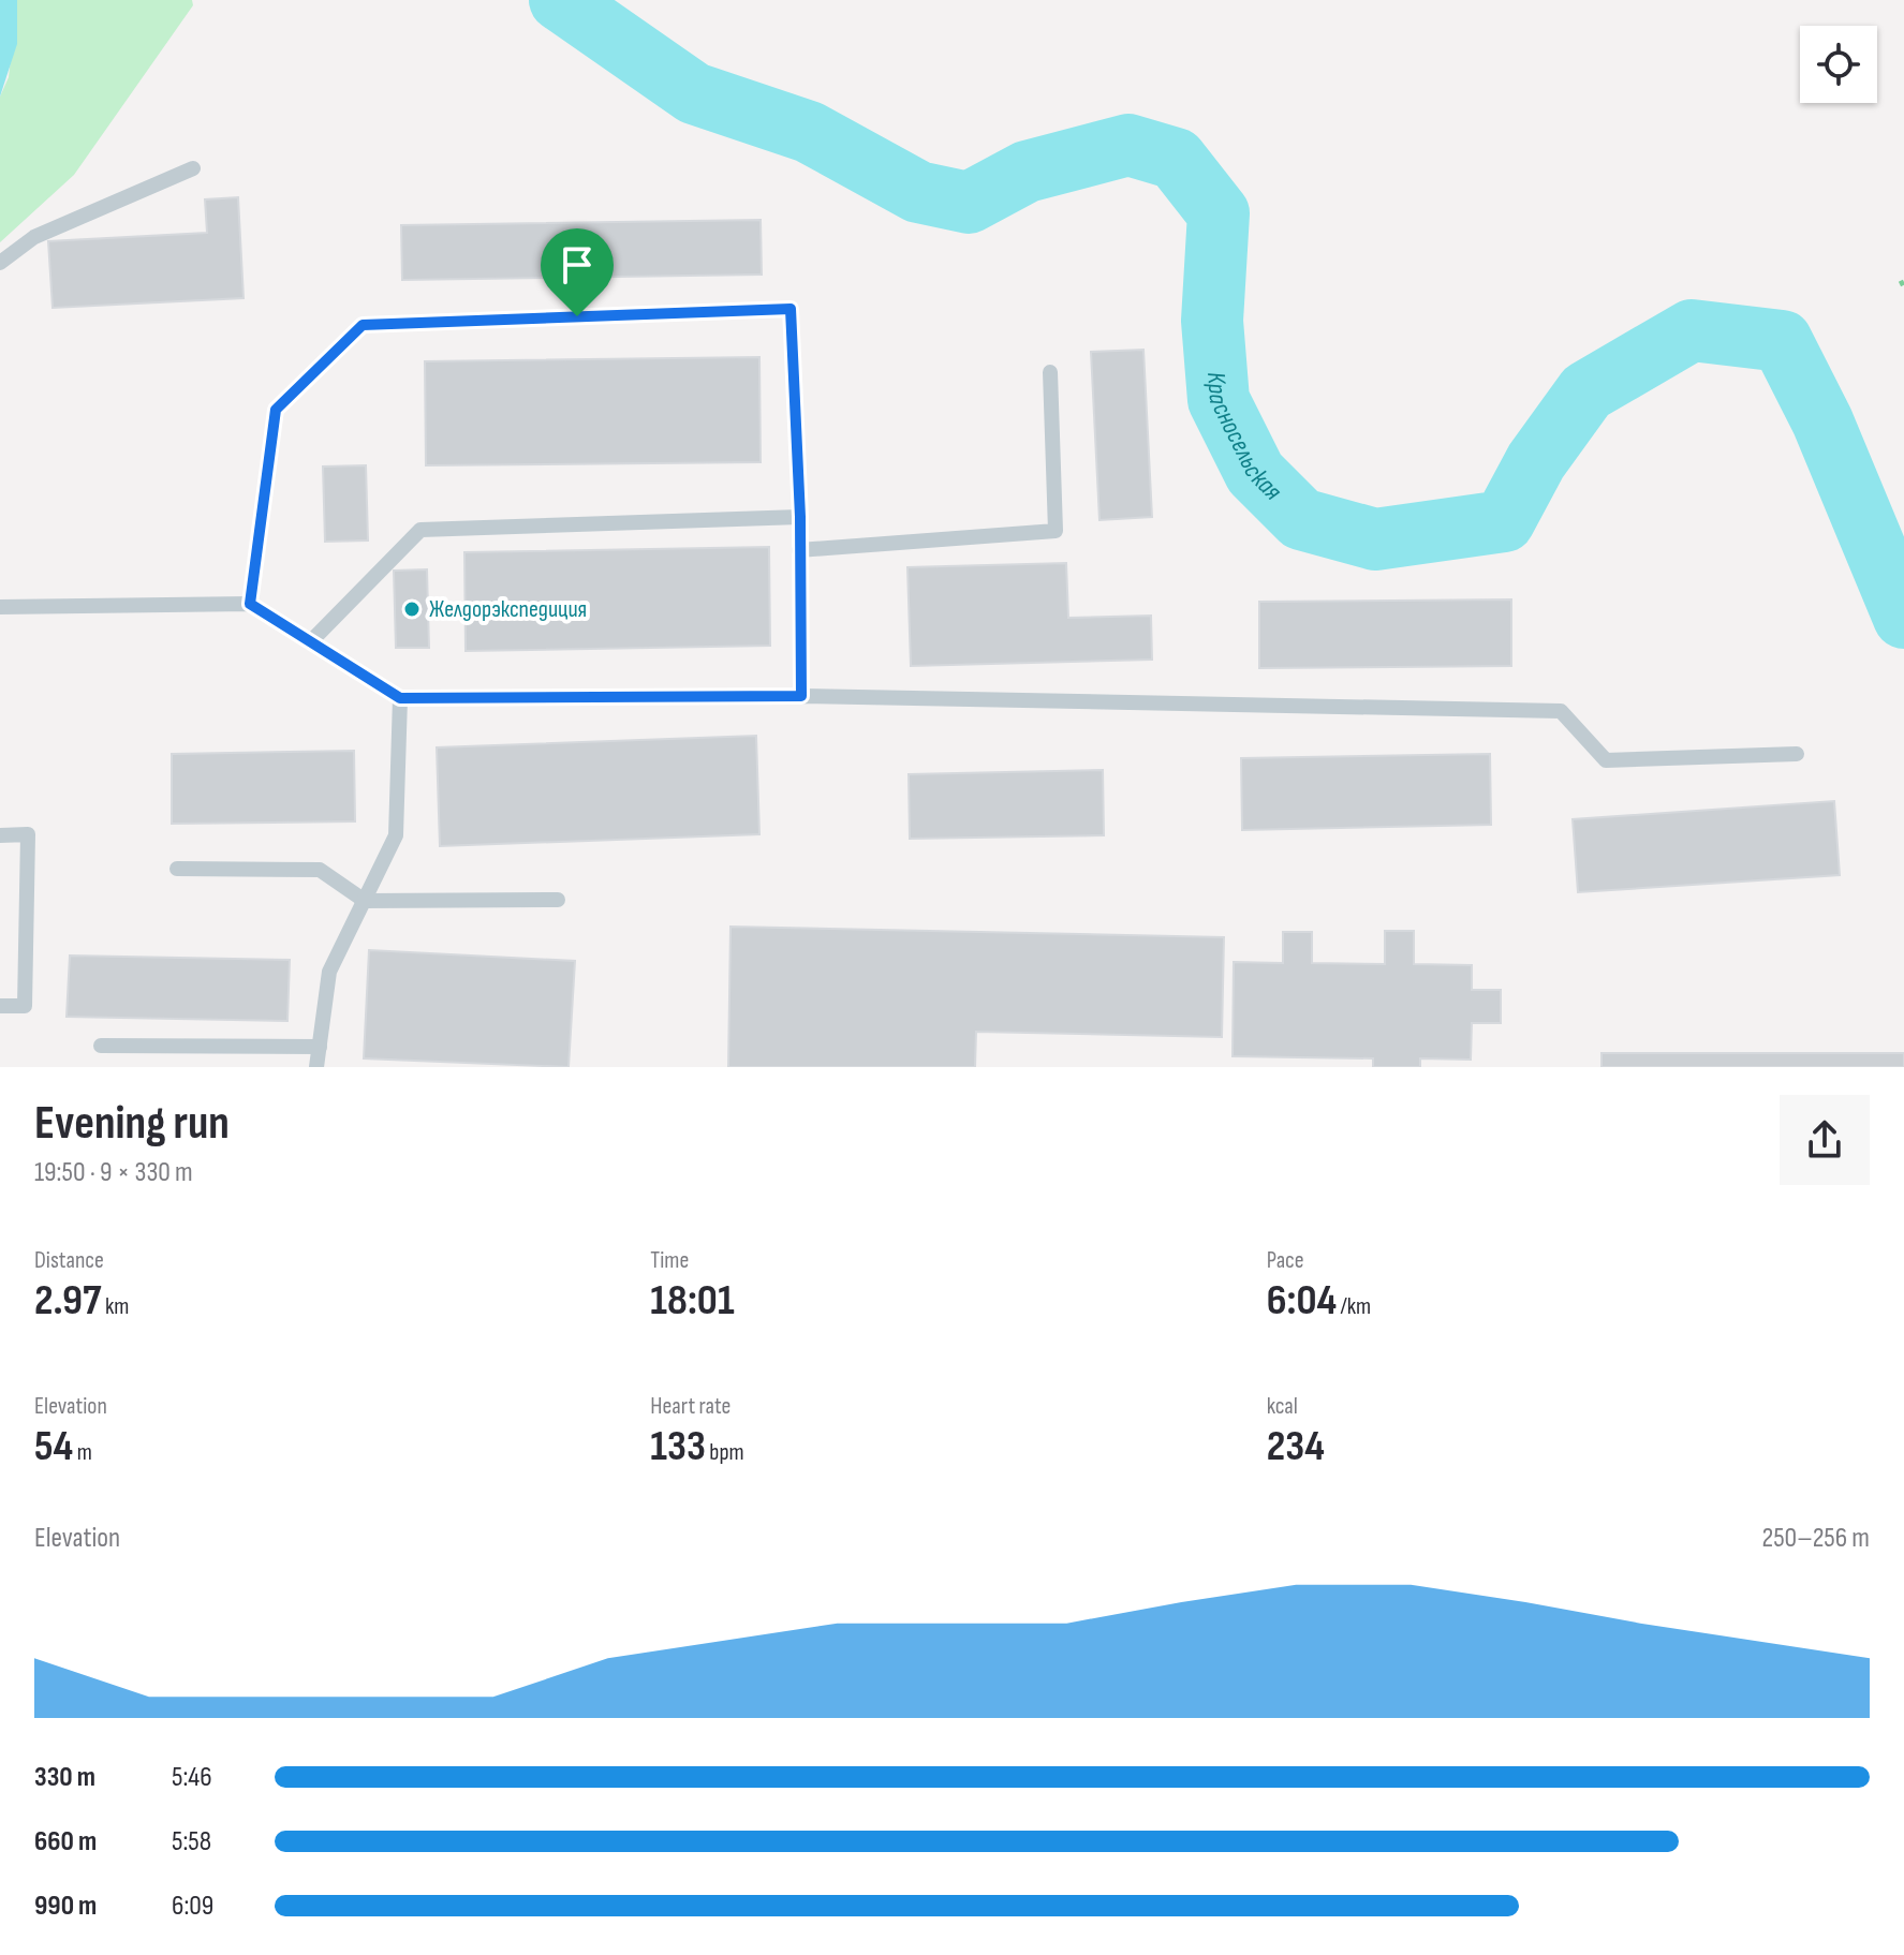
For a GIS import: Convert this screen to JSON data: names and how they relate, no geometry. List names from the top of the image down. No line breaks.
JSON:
{"water":["Красносельская"],"places":["Желдорэкспедиция"],"page":{"heading":["Evening run","19:50 · 9 × 330 m"],"stats":[["Distance","2.97 km"],["Time","18:01"],["Pace","6:04 /km"],["Elevation","54 m"],["Heart rate","133 bpm"],["kcal","234"]],"chart":["Elevation","250–256 m"],"list":[{"name":"330 m","note":"5:46"},{"name":"660 m","note":"5:58"},{"name":"990 m","note":"6:09"}]}}
